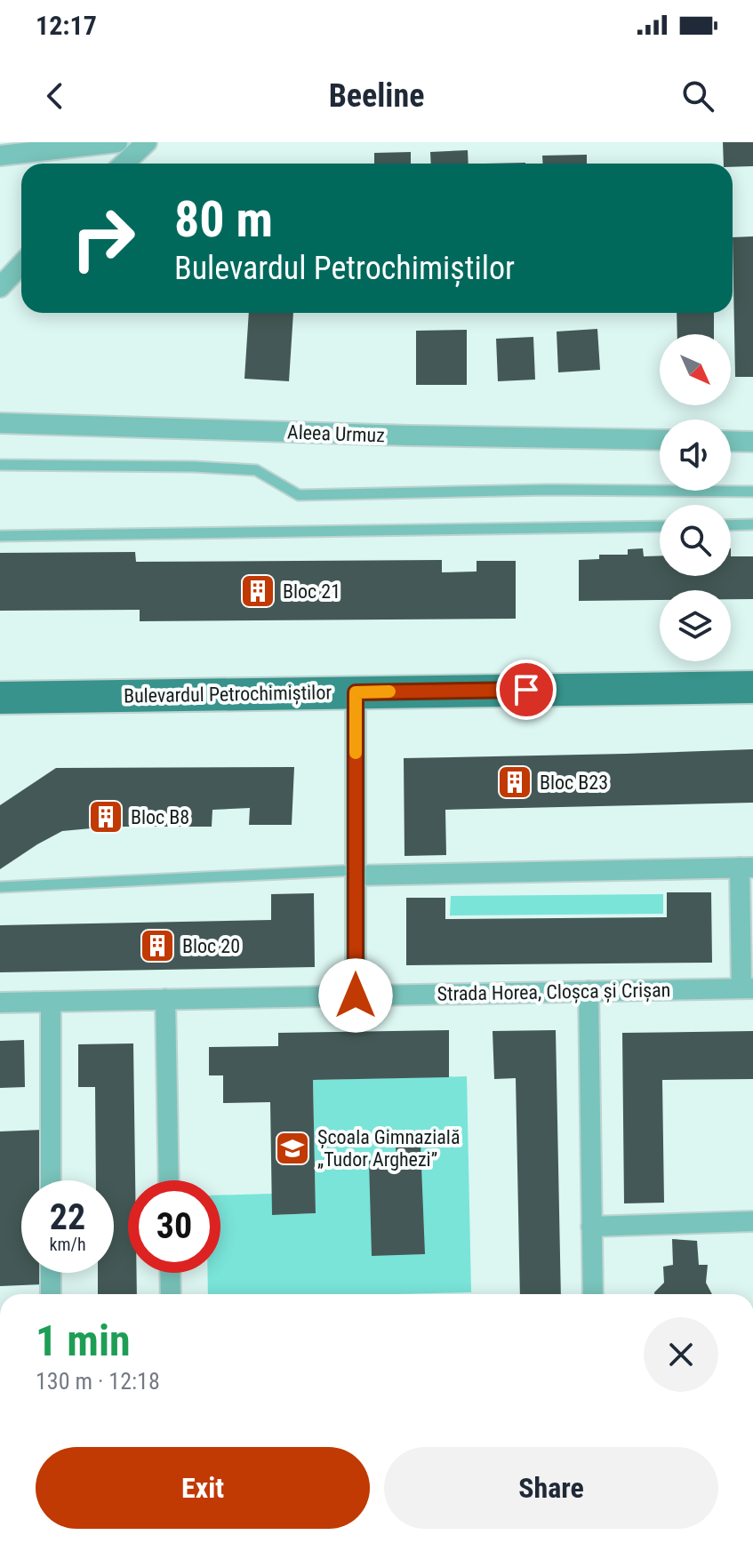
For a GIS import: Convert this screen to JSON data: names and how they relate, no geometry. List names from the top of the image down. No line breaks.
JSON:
{"streets":{"main road":["Bulevardul Petrochimiștilor"],"street":["Aleea Urmuz","Strada Horea, Cloșca și Crișan"]},"places":{"building":["Bloc 21","Bloc B23","Bloc B8","Bloc 20"],"school or university":["Școala Gimnazială „Tudor Arghezi”"]},"north":"bottom right","page":{"status":"12:17","header":"Beeline","turn":["80 m","Bulevardul Petrochimiștilor"],"speed":"22 km/h","limit":"30","heading":["1 min","130 m · 12:18"],"buttons":["Exit","Share"]}}
